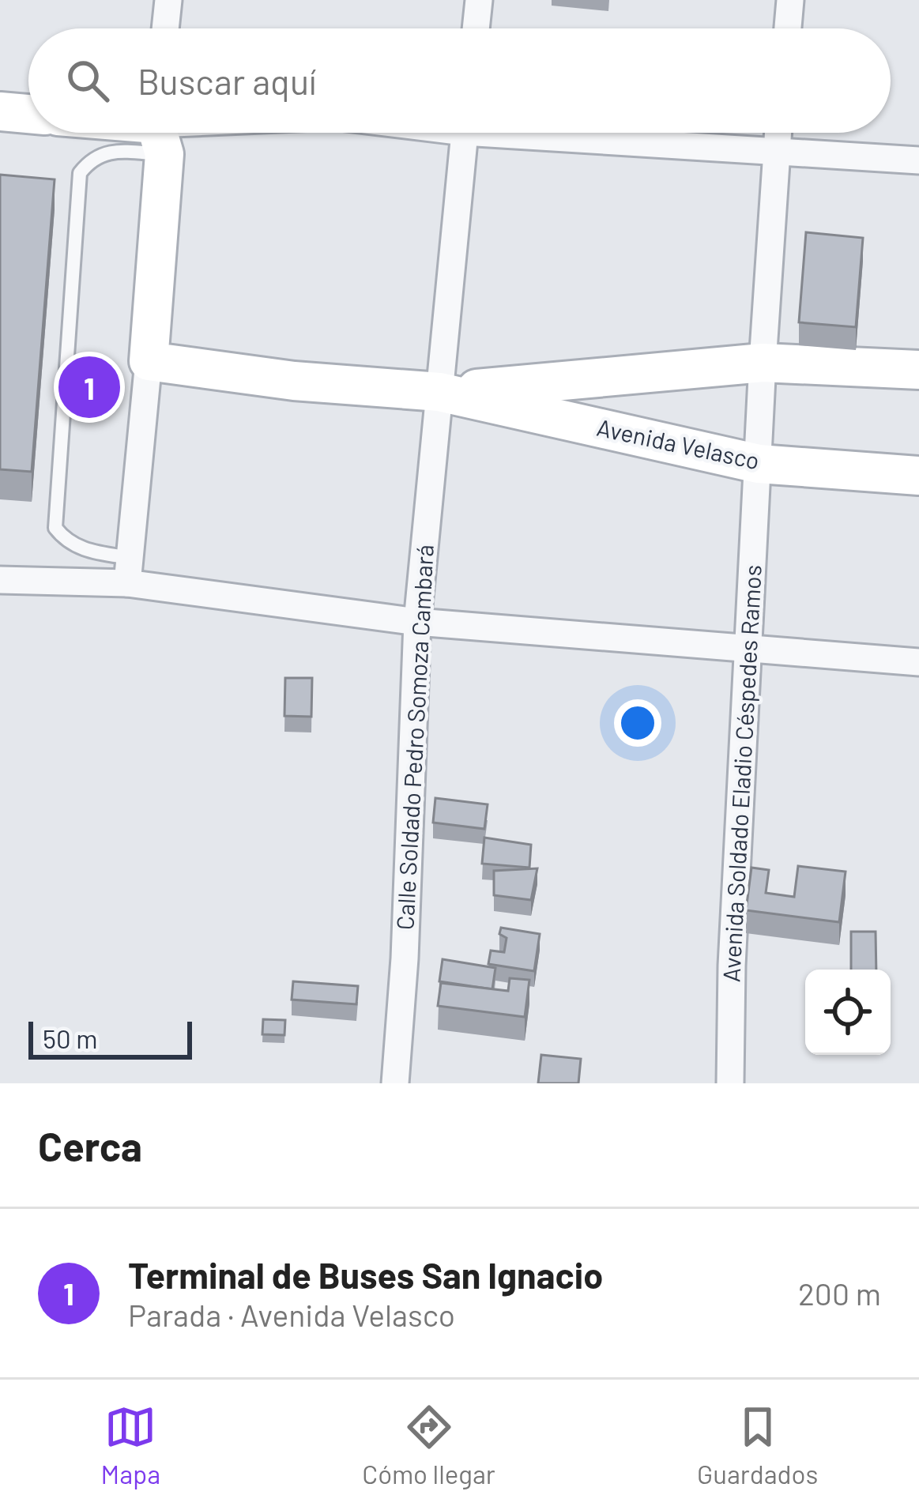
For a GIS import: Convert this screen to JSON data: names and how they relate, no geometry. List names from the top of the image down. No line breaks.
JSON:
{"streets":{"street":["Avenida Velasco","Calle Soldado Pedro Somoza Cambará","Avenida Soldado Eladio Céspedes Ramos"]},"crossings":[["Avenida Velasco","Calle Soldado Pedro Somoza Cambará"],["Avenida Velasco","Avenida Soldado Eladio Céspedes Ramos"]],"scale_bar":"50 m","page":{"search":"Buscar aquí","pins":"1","scale":"50 m","heading":"Cerca","list":[{"mark":"1","name":"Terminal de Buses San Ignacio","note":"Parada · Avenida Velasco","value":"200 m"}],"nav":["Mapa","Cómo llegar","Guardados"]}}
